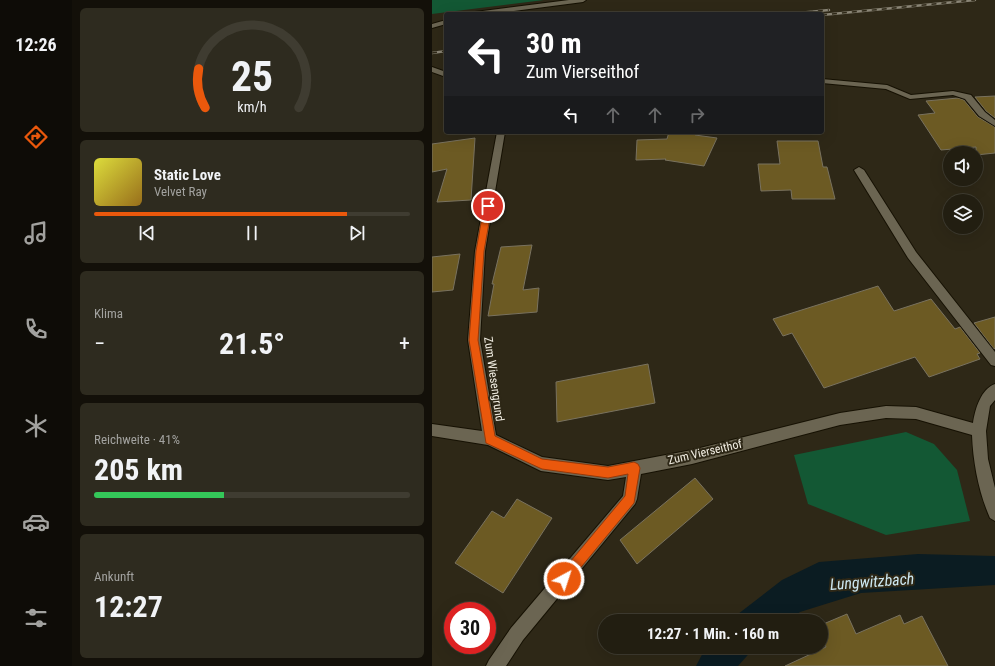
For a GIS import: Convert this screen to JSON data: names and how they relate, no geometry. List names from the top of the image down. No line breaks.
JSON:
{"streets":{"street":["Zum Wiesengrund","Zum Vierseithof"]},"crossings":[["Zum Wiesengrund","Zum Vierseithof"]],"water":["Lungwitzbach"],"page":{"tabs":"12:26","turn":["30 m","Zum Vierseithof"],"song":["Static Love","Velvet Ray"],"tile":["Klima",["Reichweite · 41%","205 km"],["Ankunft","12:27"]],"heat":["−","21.5°","+"],"limit":"30","trip":"12:27 · 1 Min. · 160 m","gauge":["25","km/h"]}}
